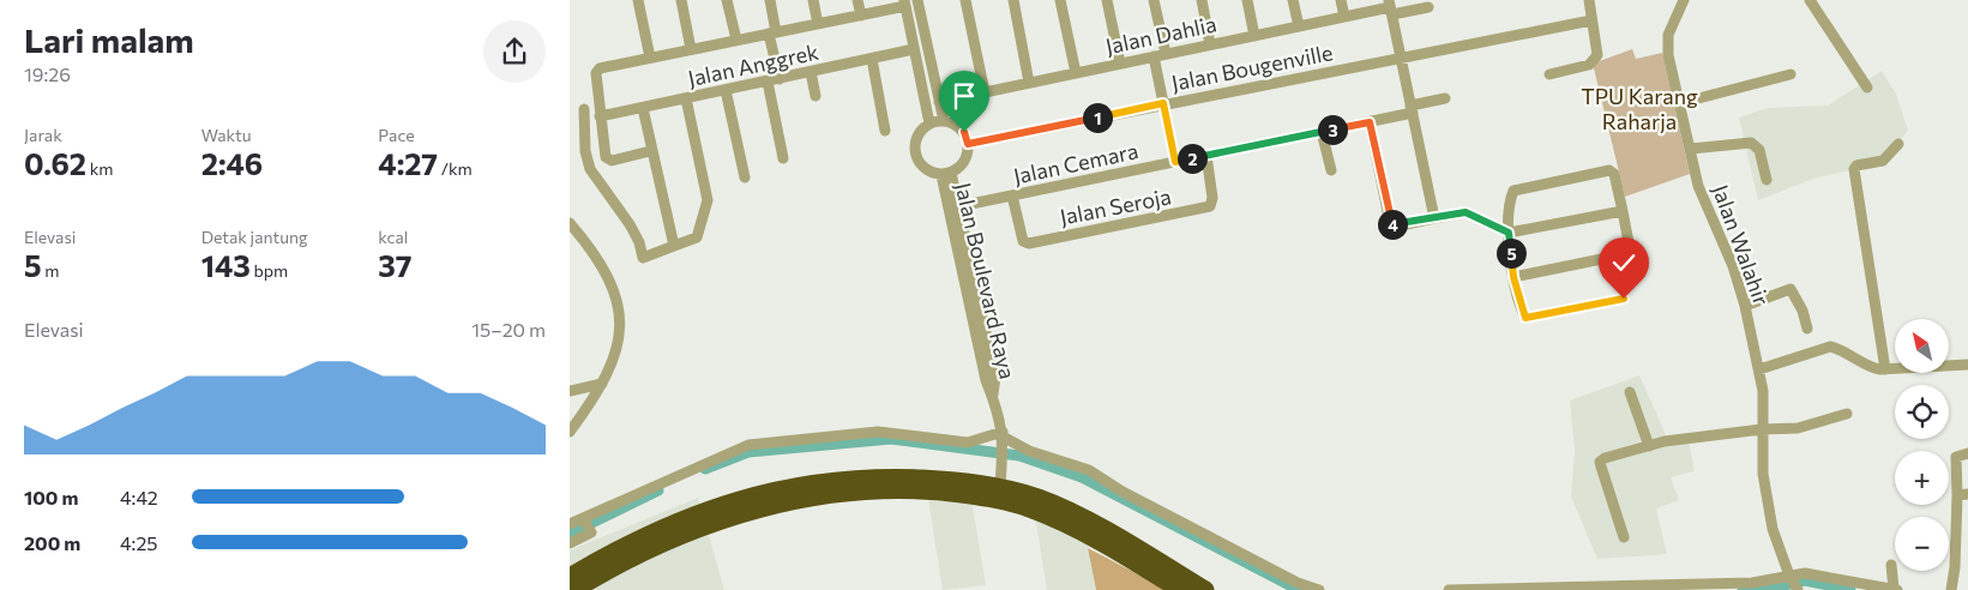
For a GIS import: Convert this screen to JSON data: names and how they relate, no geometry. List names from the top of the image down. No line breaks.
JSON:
{"streets":{"street":["Jalan Dahlia","Jalan Anggrek","Jalan Bougenville","Jalan Cemara","Jalan Seroja","Jalan Walahir","Jalan Boulevard Raya"]},"crossings":[["Jalan Bougenville","Jalan Boulevard Raya"],["Jalan Cemara","Jalan Seroja"],["Jalan Cemara","Jalan Boulevard Raya"]],"parks":["TPU Karang Raharja"],"north":"top left","page":{"heading":["Lari malam","19:26"],"stats":[["Jarak","0.62 km"],["Waktu","2:46"],["Pace","4:27 /km"],["Elevasi","5 m"],["Detak jantung","143 bpm"],["kcal","37"]],"pins":["1","3","2","4","5"],"chart":["Elevasi","15–20 m"],"map_buttons":["+","−"],"list":[{"name":"100 m","note":"4:42"},{"name":"200 m","note":"4:25"}]}}
